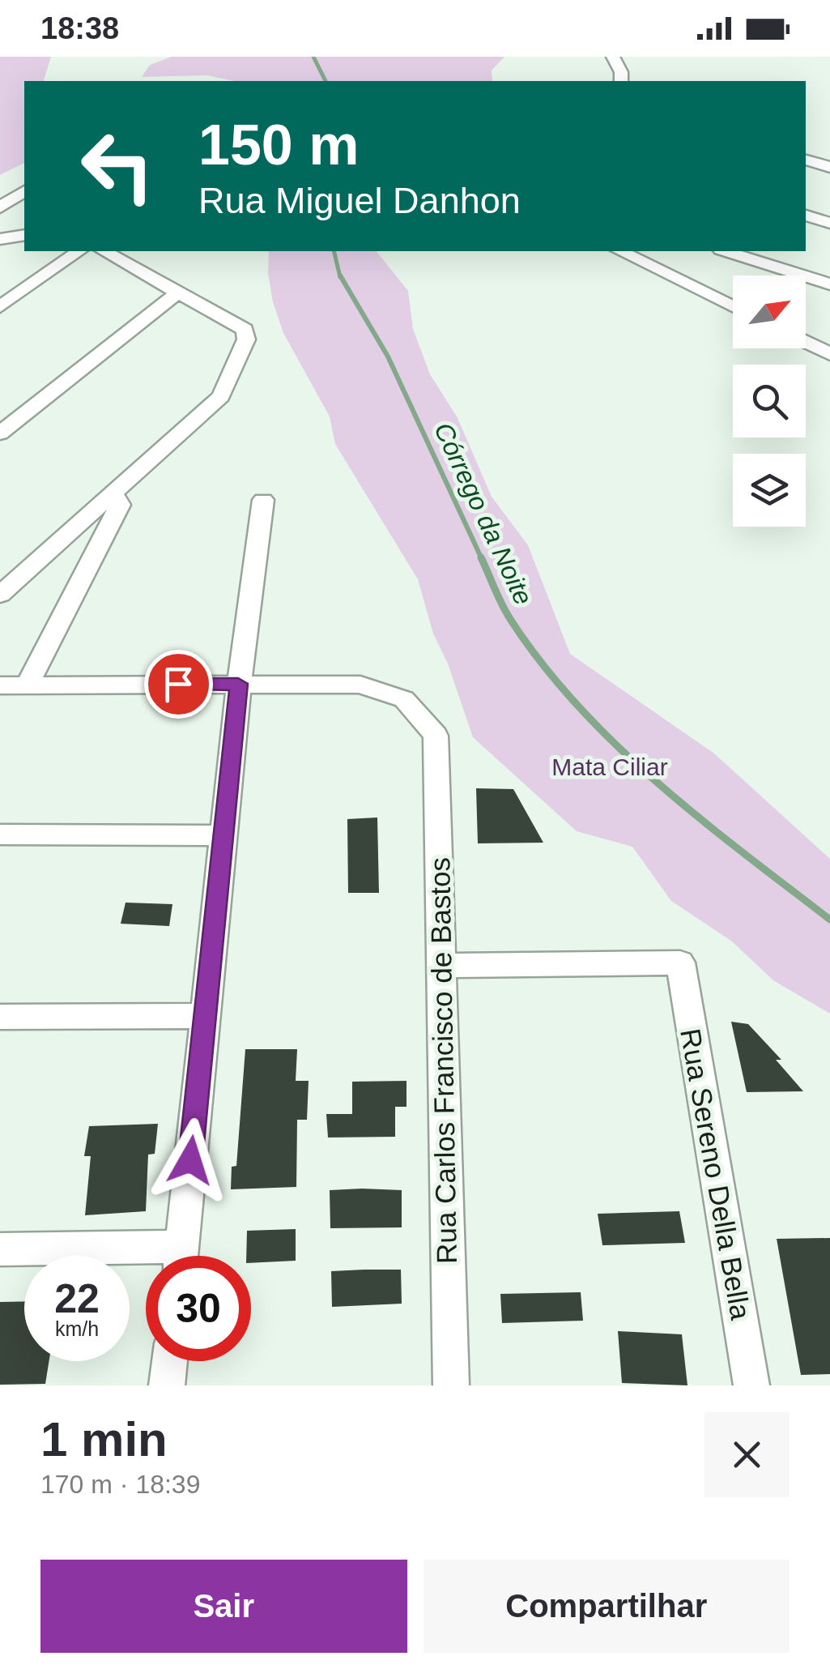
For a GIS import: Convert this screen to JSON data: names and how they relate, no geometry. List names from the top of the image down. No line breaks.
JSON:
{"streets":{"street":["Rua Carlos Francisco de Bastos","Rua Sereno Della Bella"]},"crossings":[["Rua Carlos Francisco de Bastos","Rua Sereno Della Bella"]],"water":["Córrego da Noite"],"parks":["Mata Ciliar"],"north":"top right","page":{"status":"18:38","turn":["150 m","Rua Miguel Danhon"],"speed":"22 km/h","limit":"30","heading":["1 min","170 m · 18:39"],"buttons":["Sair","Compartilhar"]}}
